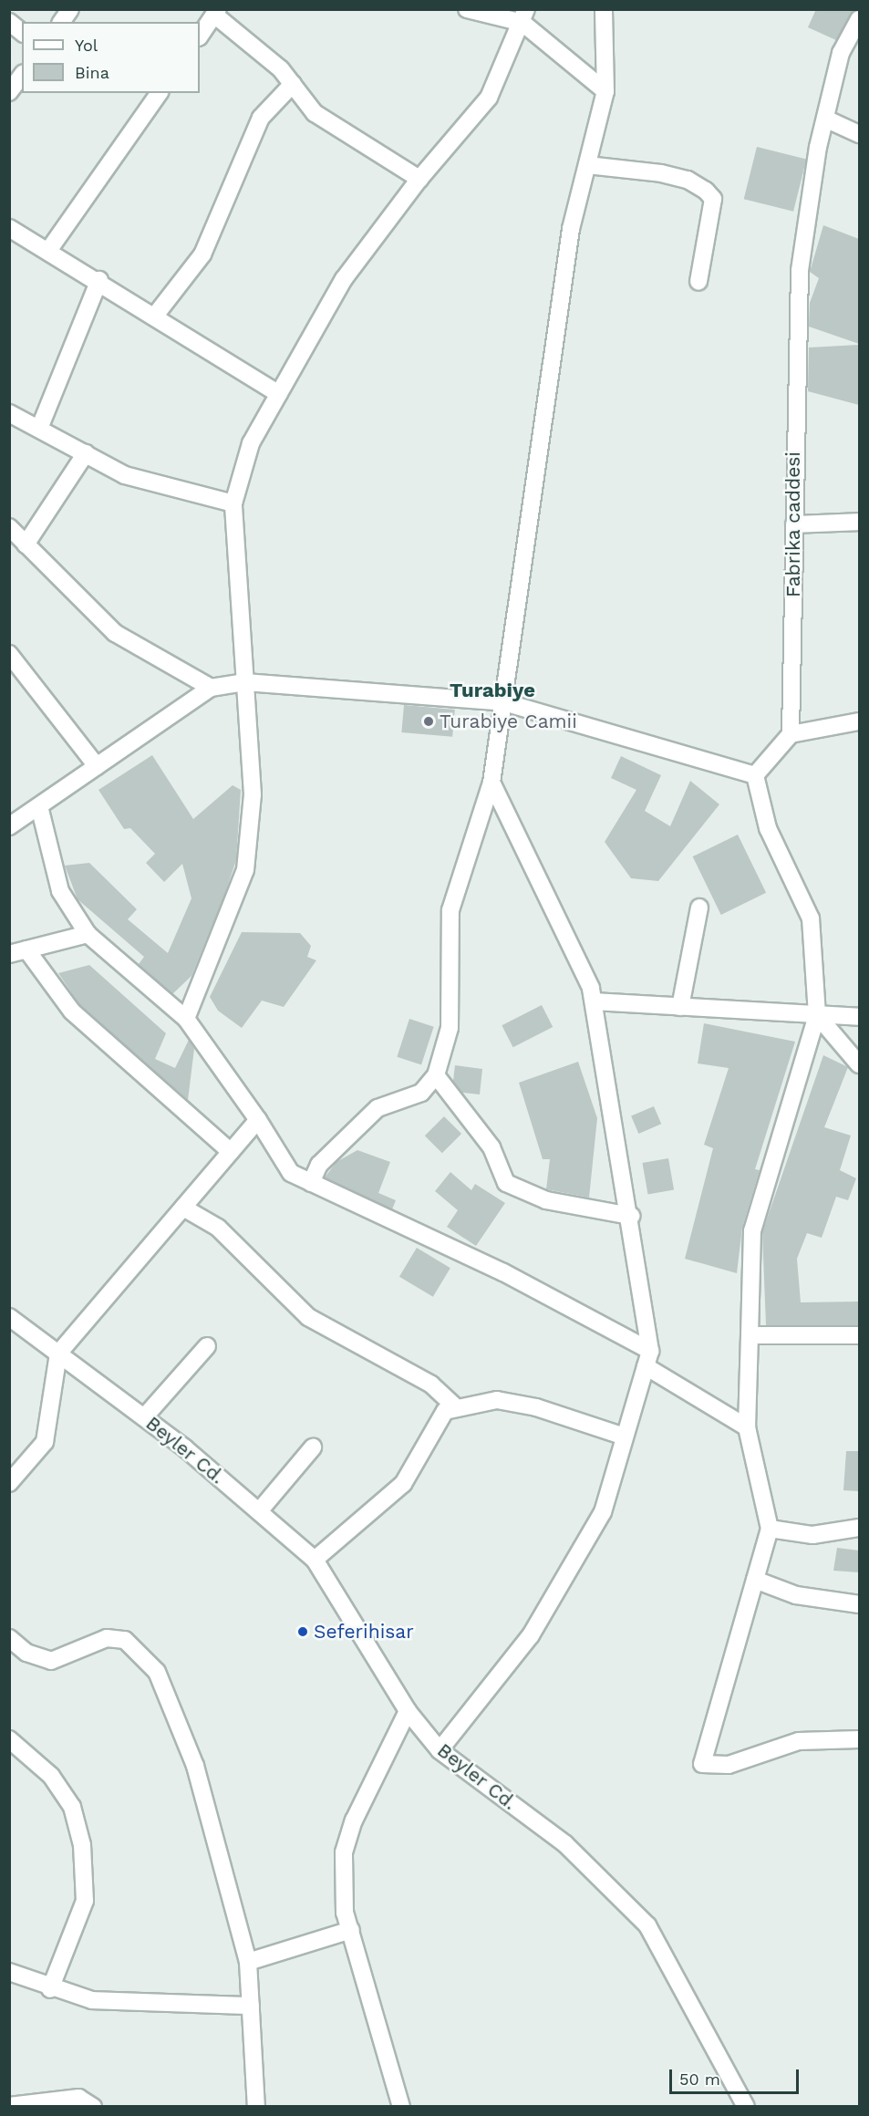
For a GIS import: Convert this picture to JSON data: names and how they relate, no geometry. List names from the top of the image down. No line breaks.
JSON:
{"streets":{"street":["Fabrika caddesi","Beyler Cd."]},"districts":["Turabiye"],"places":["Turabiye Camii","Seferihisar"],"legend":["Yol","Bina"],"scale_bar":"50 m"}
